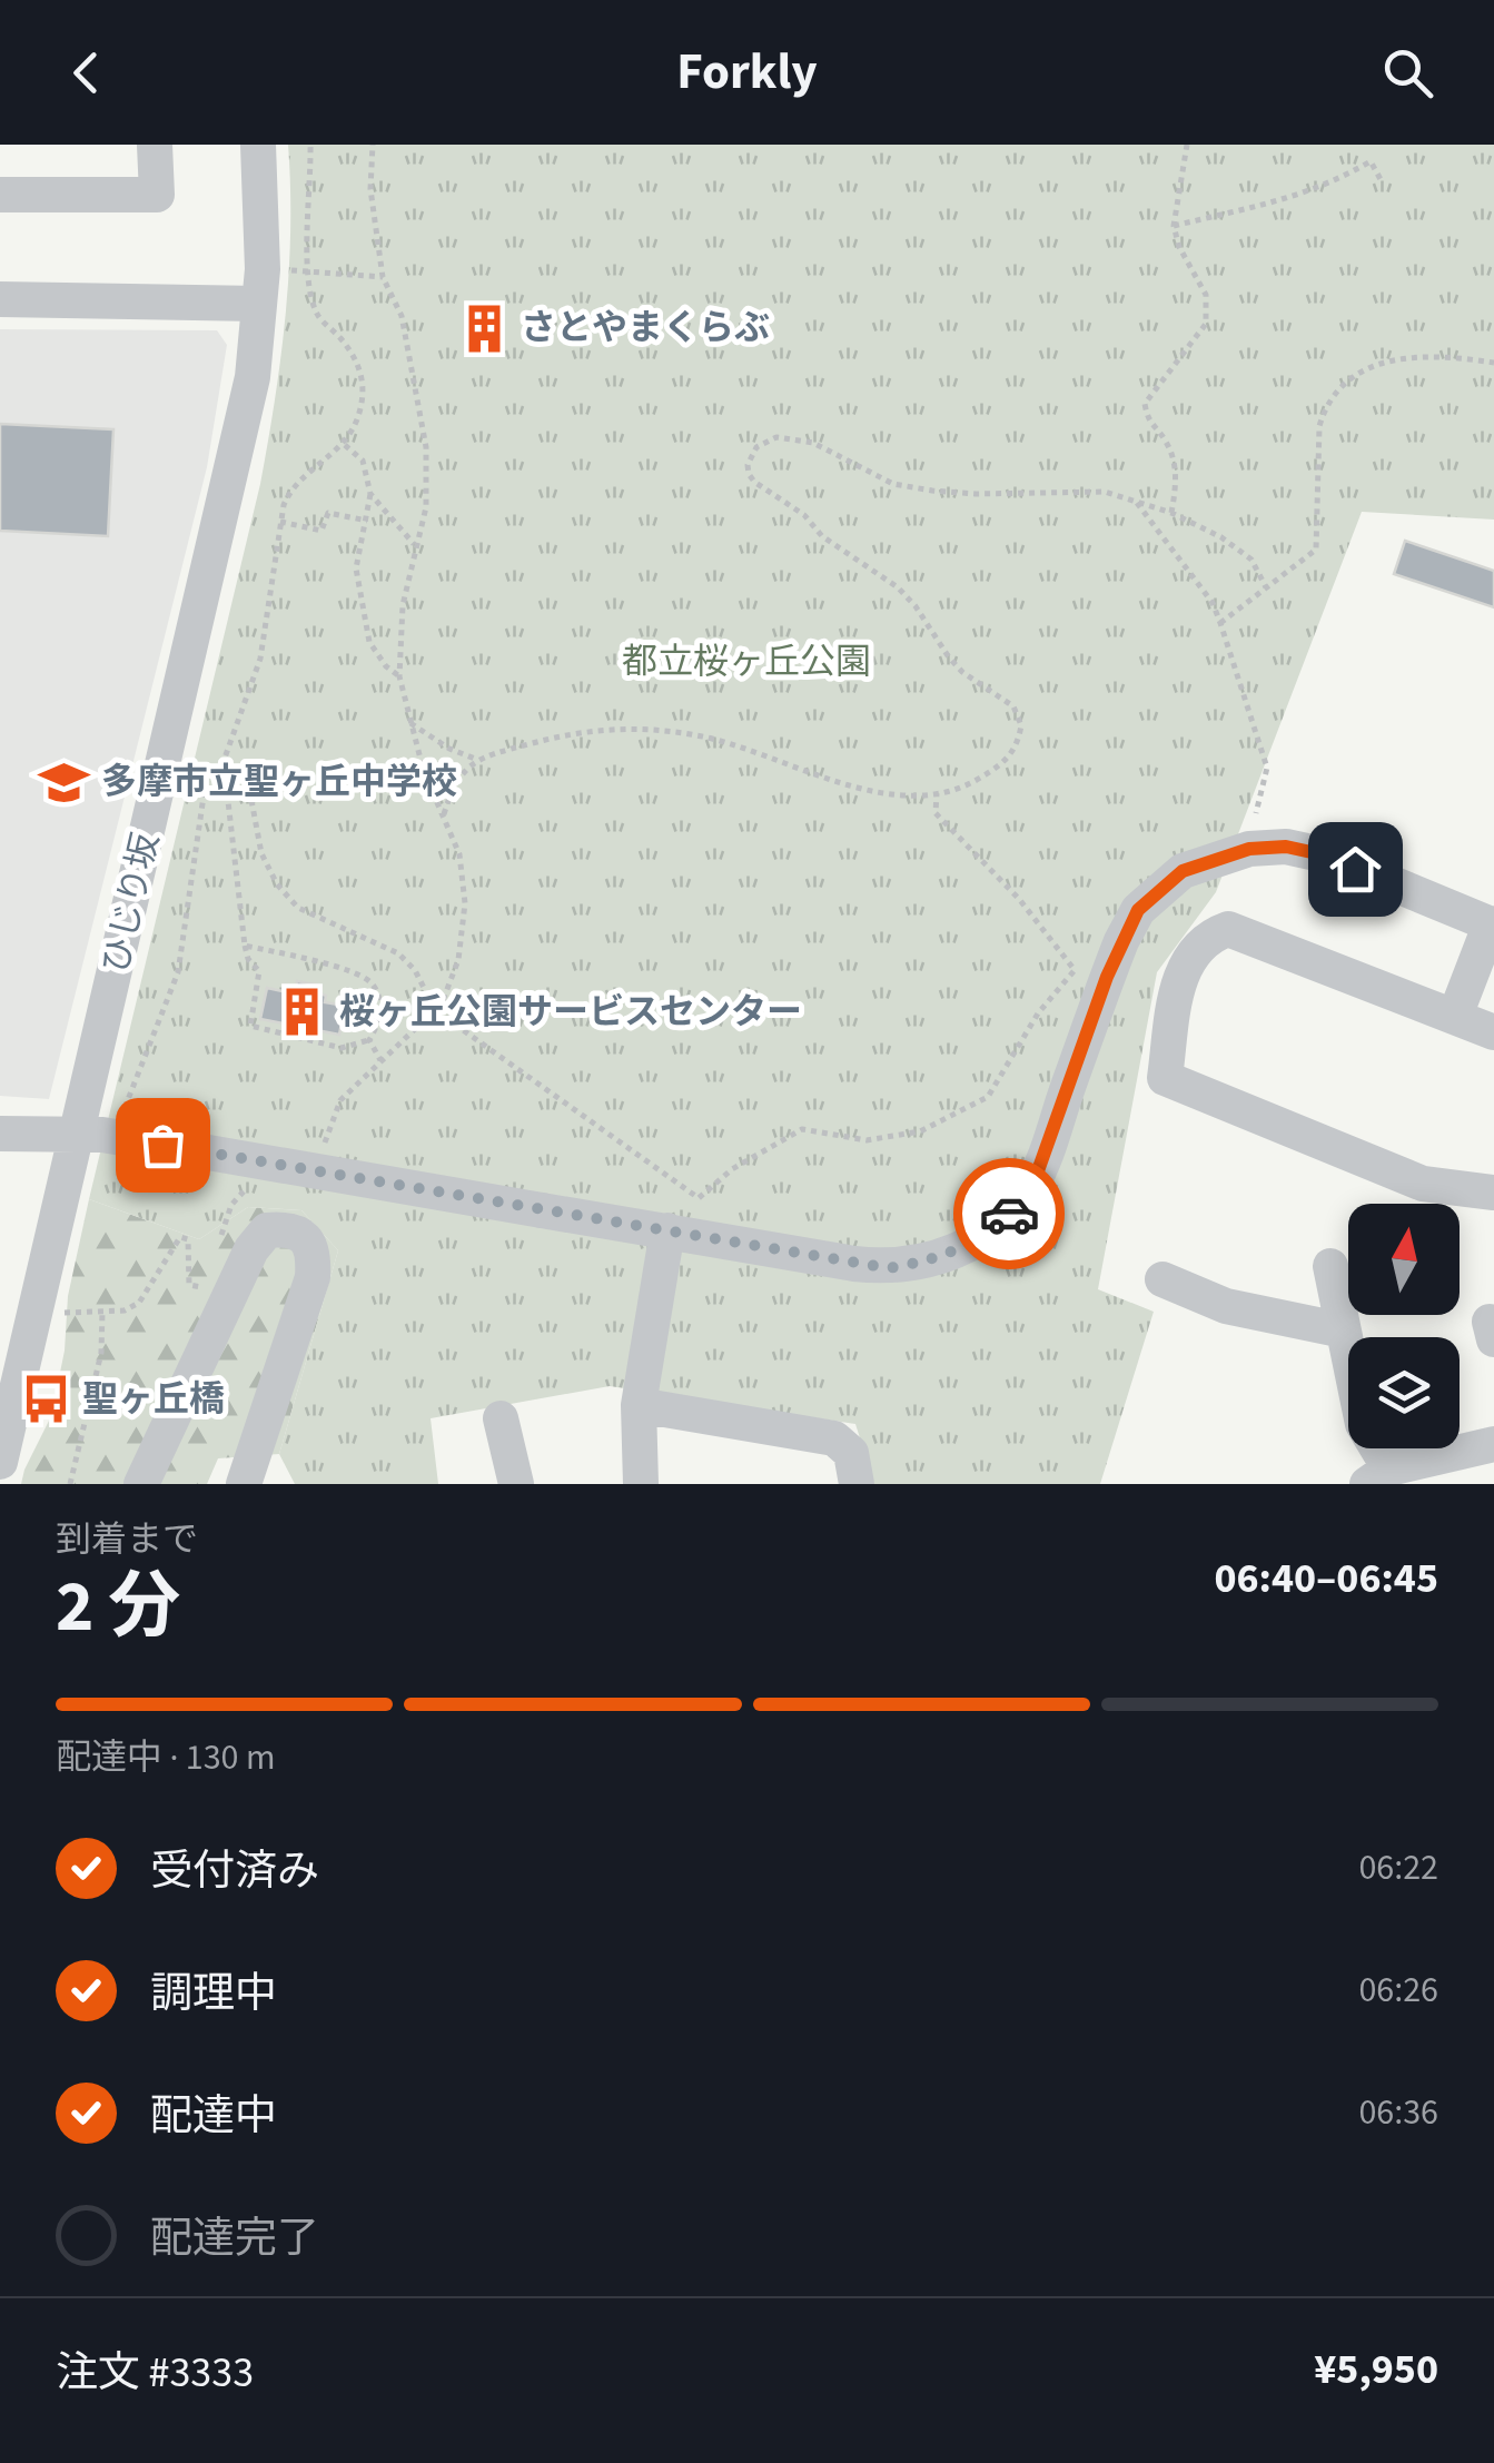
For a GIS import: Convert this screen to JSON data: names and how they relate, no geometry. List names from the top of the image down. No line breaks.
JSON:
{"streets":{"street":["ひじり坂"]},"parks":["都立桜ヶ丘公園"],"places":{"building":["さとやまくらぶ","桜ヶ丘公園サービスセンター"],"school or university":["多摩市立聖ヶ丘中学校"],"bus stop":["聖ヶ丘橋"]},"north":"top","page":{"header":"Forkly","heading":["2 分","到着まで","06:40–06:45"],"panel":["注文 #3333","¥5,950"],"bar":"配達中 · 130 m","list":[["受付済み","06:22"],["調理中","06:26"],["配達中","06:36"],"配達完了"]}}
